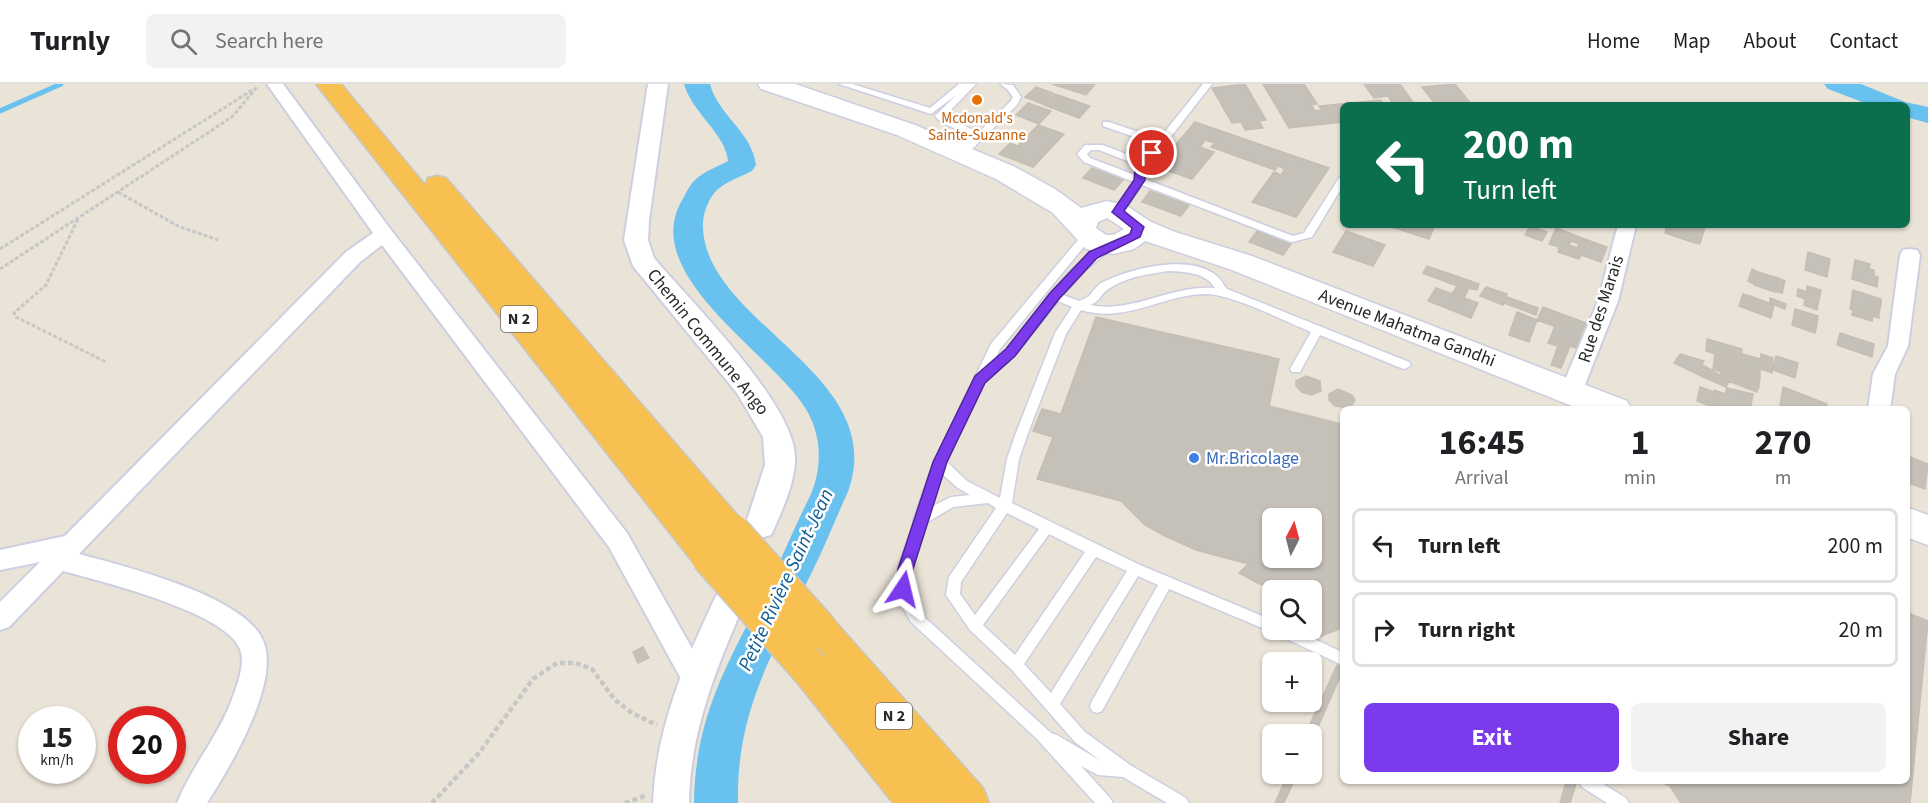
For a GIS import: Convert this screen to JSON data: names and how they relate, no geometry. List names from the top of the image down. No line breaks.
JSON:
{"streets":{"highway":["N 2"],"main road":["Avenue Mahatma Gandhi"],"street":["Rue des Marais","Chemin Commune Ango"]},"crossings":[["Rue des Marais","Avenue Mahatma Gandhi"],["N 2","Chemin Commune Ango"]],"water":["Petite Rivière Saint-Jean"],"places":["Mcdonald's Sainte-Suzanne","Mr.Bricolage"],"north":"top","page":{"header":"Turnly","search":"Search here","nav":["Home","Map","About","Contact"],"turn":["200 m","Turn left"],"eta":["16:45","Arrival","1","min","270","m"],"map_buttons":["+","−"],"list":[{"name":"Turn left","value":"200 m"},{"name":"Turn right","value":"20 m"}],"buttons":["Exit","Share"],"speed":"15 km/h","limit":"20"}}
